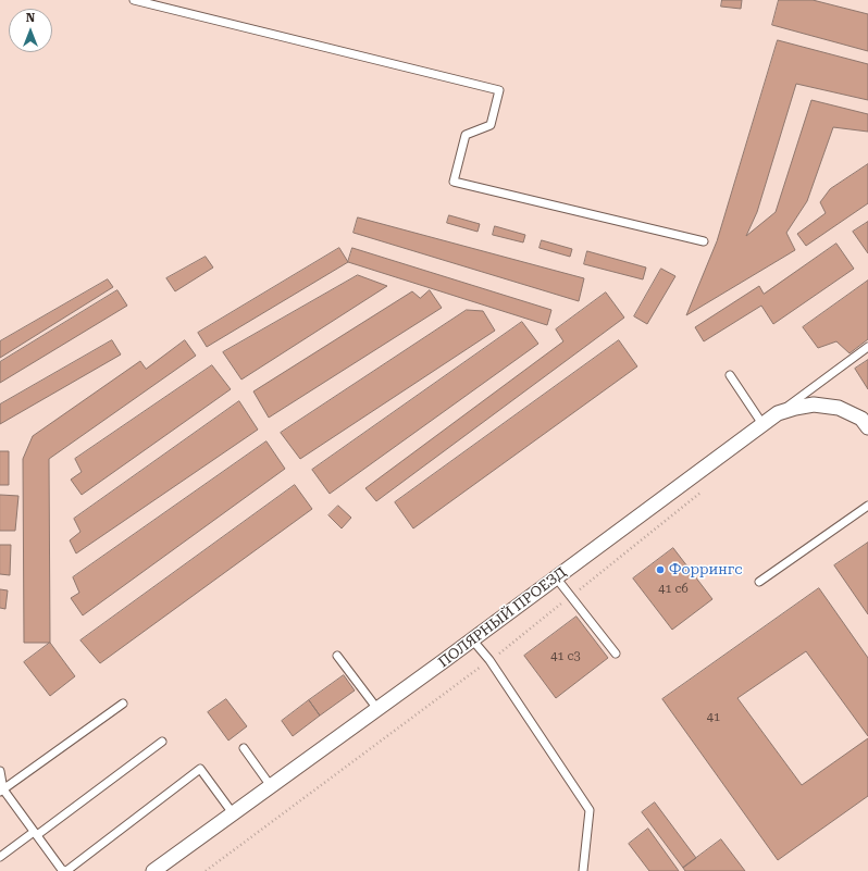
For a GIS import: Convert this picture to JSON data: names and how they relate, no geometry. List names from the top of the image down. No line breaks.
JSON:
{"streets":{"street":["ПОЛЯРНЫЙ ПРОЕЗД"]},"places":["Форрингс"],"house_numbers":["41 с6","41 с3","41"],"north":"top"}
